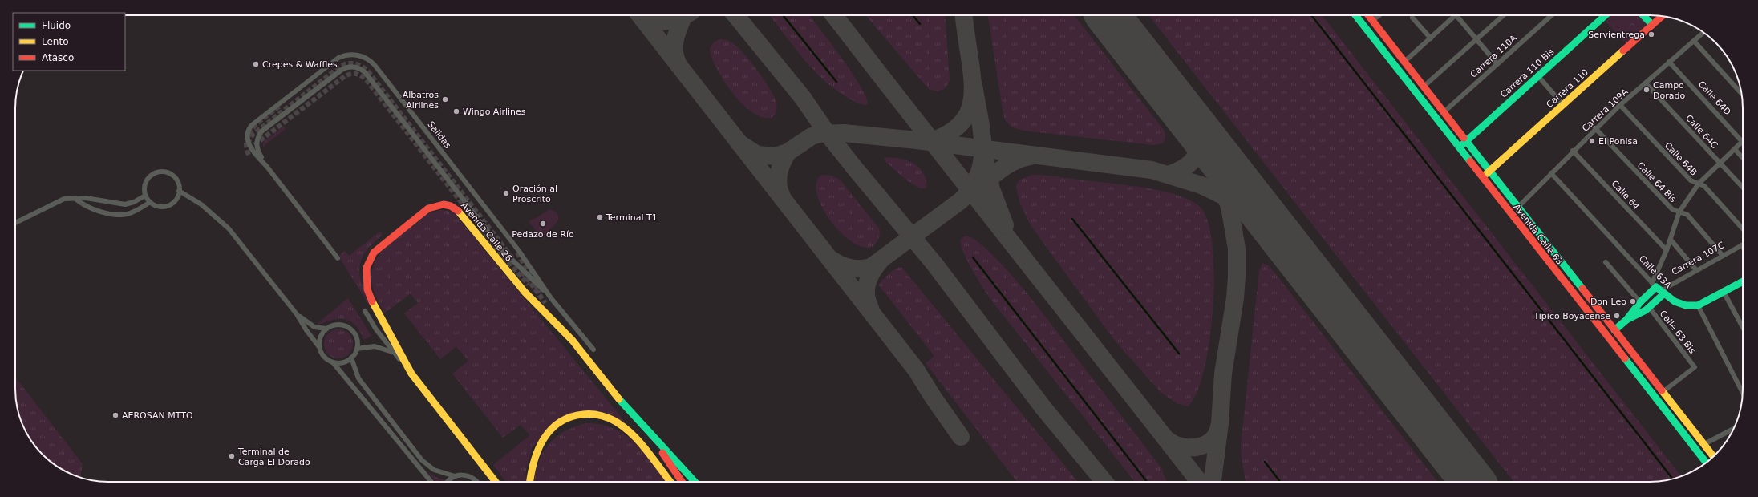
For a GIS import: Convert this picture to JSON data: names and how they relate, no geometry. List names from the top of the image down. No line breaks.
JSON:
{"streets":{"main road":["Carrera 110 Bis","Carrera 110","Avenida Calle 26","Avenida Calle 63","Carrera 107C","Calle 63A"],"street":["Carrera 110A","Calle 64D","Carrera 109A","Calle 64C","Salidas","Calle 64B","Calle 64 Bis","Calle 64","Calle 63 Bis"]},"crossings":[["Carrera 110A","Avenida Calle 63"],["Carrera 110 Bis","Avenida Calle 63"],["Carrera 110","Avenida Calle 63"],["Calle 64D","Carrera 109A"],["Carrera 109A","Calle 64C"],["Carrera 109A","Calle 64B"],["Carrera 109A","Calle 64 Bis"],["Carrera 109A","Calle 64"],["Carrera 109A","Avenida Calle 63"],["Carrera 109A","Calle 63A"],["Calle 64 Bis","Carrera 107C"],["Avenida Calle 63","Carrera 107C"],["Avenida Calle 63","Calle 63 Bis"],["Carrera 107C","Calle 63A"],["Carrera 107C","Calle 63 Bis"]],"places":["Servientrega","Crepes & Waffles","Campo Dorado","Albatros Airlines","Wingo Airlines","El Ponisa","Oración al Proscrito","Terminal T1","Pedazo de Río","Don Leo","Tipico Boyacense","AEROSAN MTTO","Terminal de Carga El Dorado"],"legend":["Fluido","Lento","Atasco"]}
